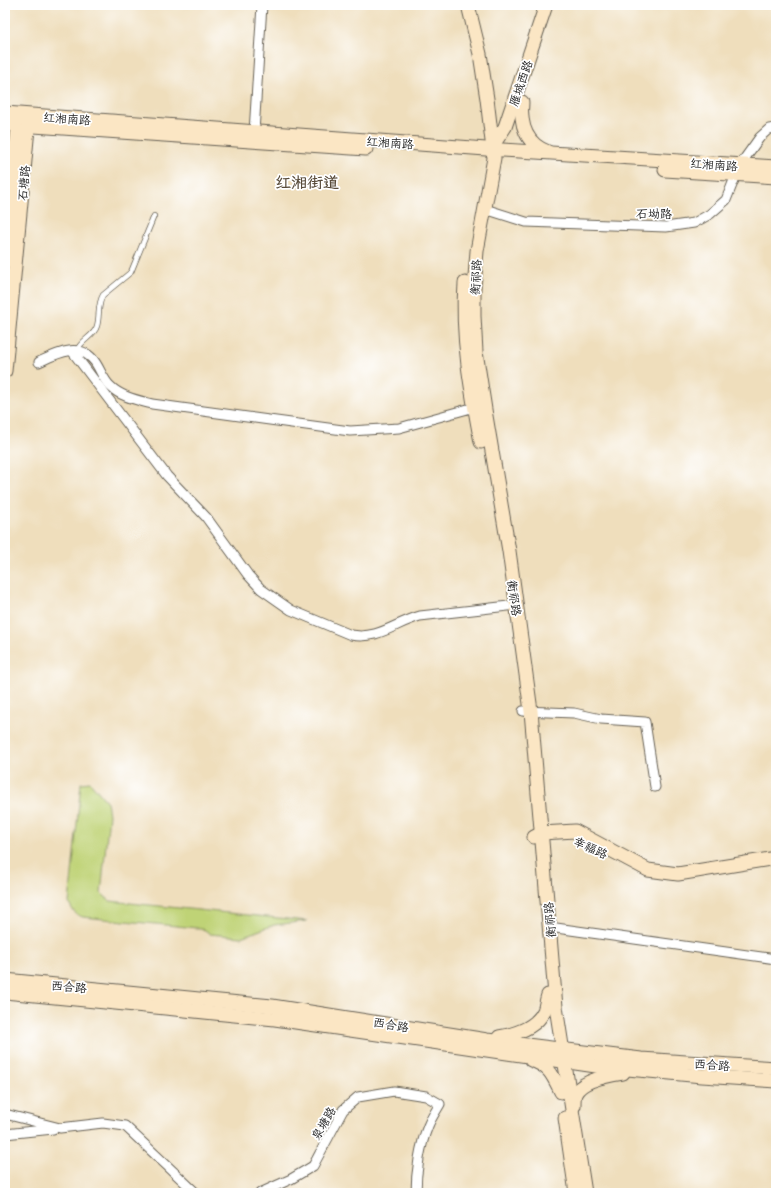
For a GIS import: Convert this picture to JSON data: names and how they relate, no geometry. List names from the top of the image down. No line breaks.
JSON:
{"streets":{"main road":["雁城西路","红湘南路","石塘路","衡祁路","幸福路","西合路"],"street":["石坳路","泉塘路"]},"crossings":[["雁城西路","红湘南路"],["雁城西路","衡祁路"],["红湘南路","石塘路"],["红湘南路","石坳路"],["红湘南路","衡祁路"],["石坳路","衡祁路"],["衡祁路","幸福路"],["衡祁路","西合路"]],"districts":["红湘街道"]}
